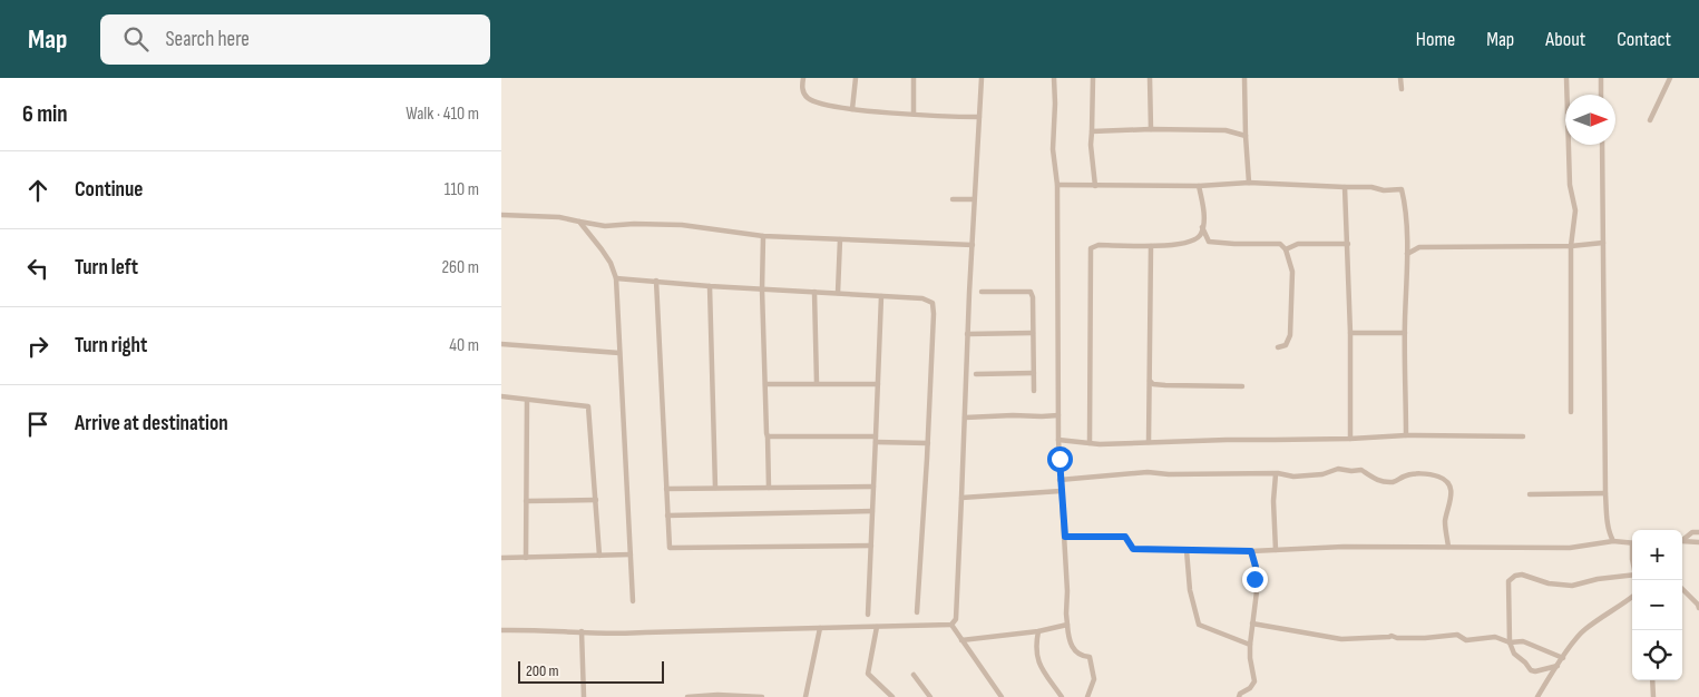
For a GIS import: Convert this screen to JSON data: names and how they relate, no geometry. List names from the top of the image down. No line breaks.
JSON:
{"scale_bar":"200 m","north":"right","page":{"header":"Map","search":"Search here","nav":["Home","Map","About","Contact"],"heading":["6 min","Walk · 410 m"],"list":[["Continue","110 m"],["Turn left","260 m"],["Turn right","40 m"],"Arrive at destination"],"map_buttons":["+","−"],"scale":"200 m"}}
